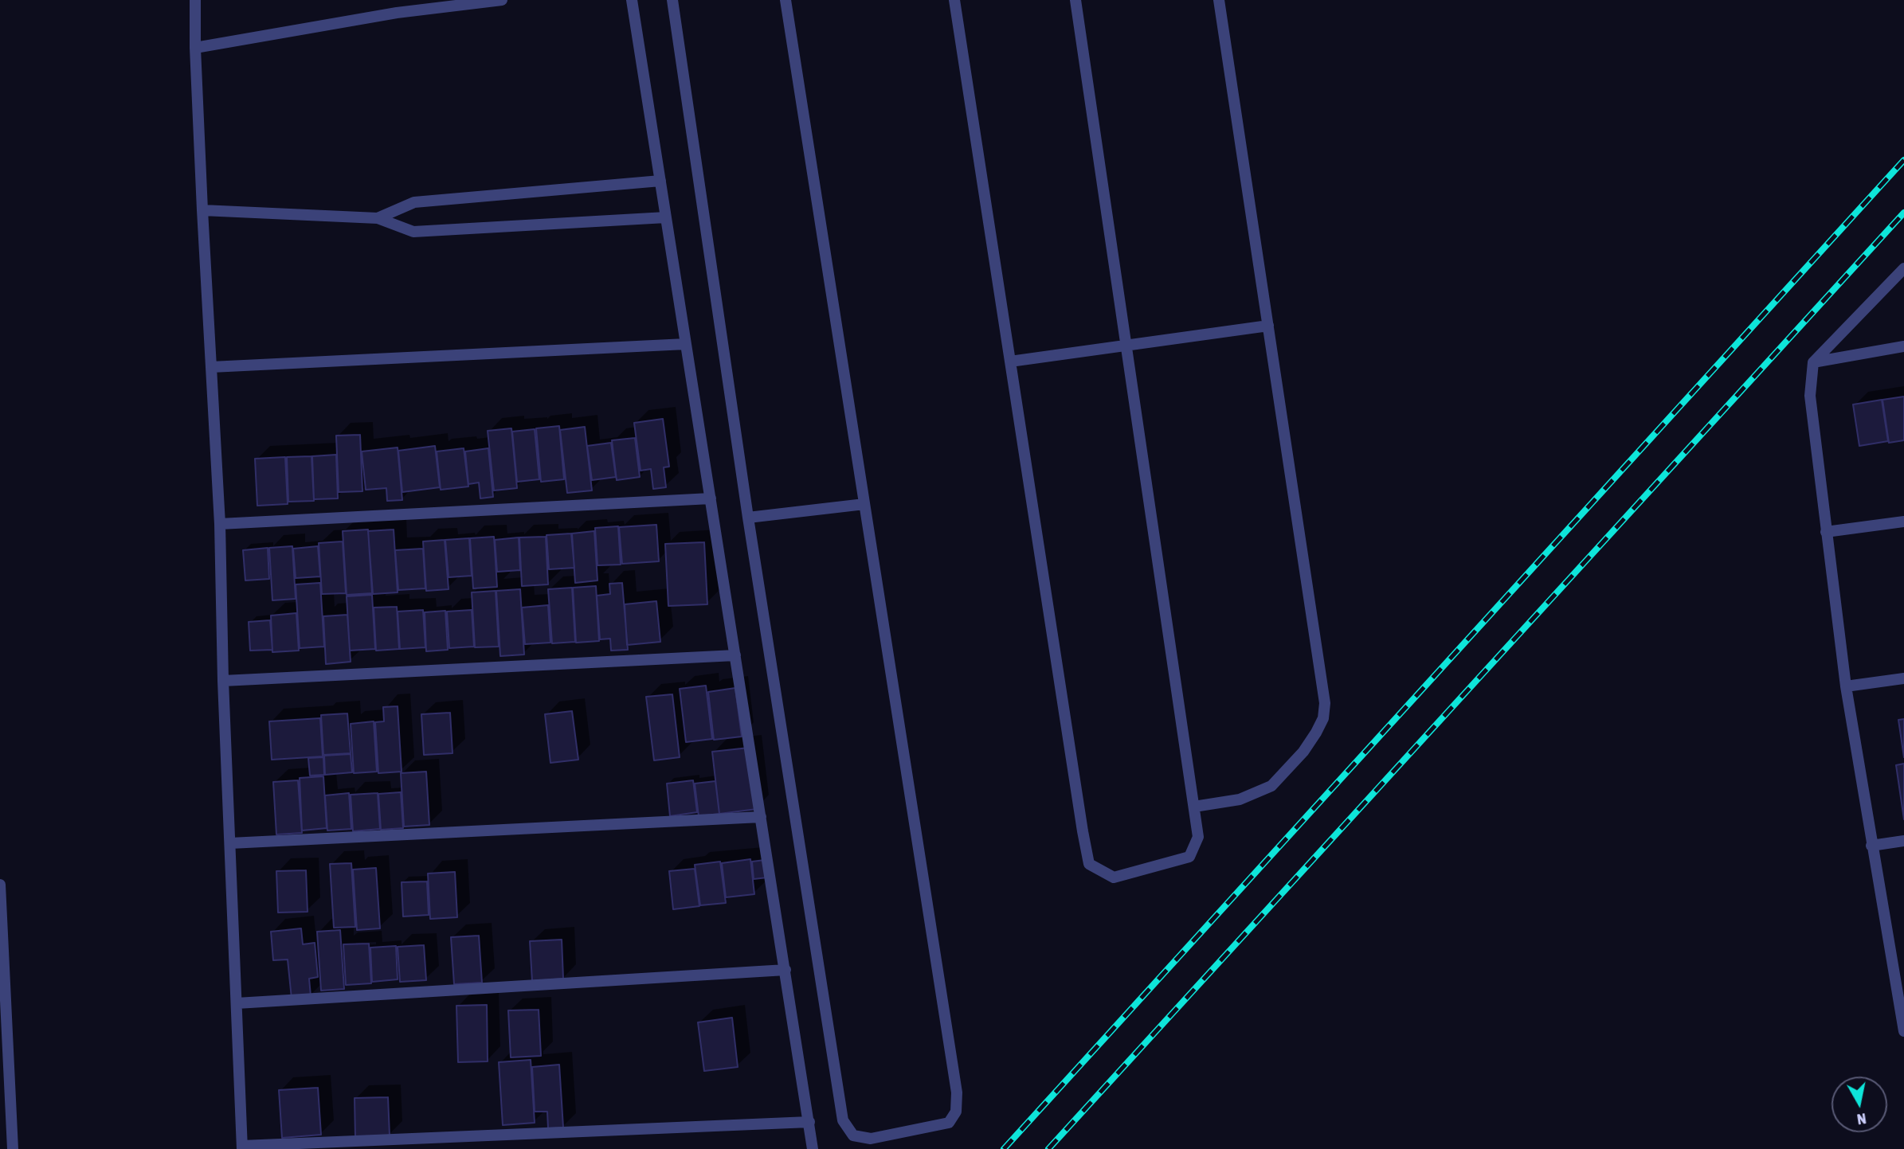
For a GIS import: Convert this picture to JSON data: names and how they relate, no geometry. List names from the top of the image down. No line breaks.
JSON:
{"north":"bottom"}
